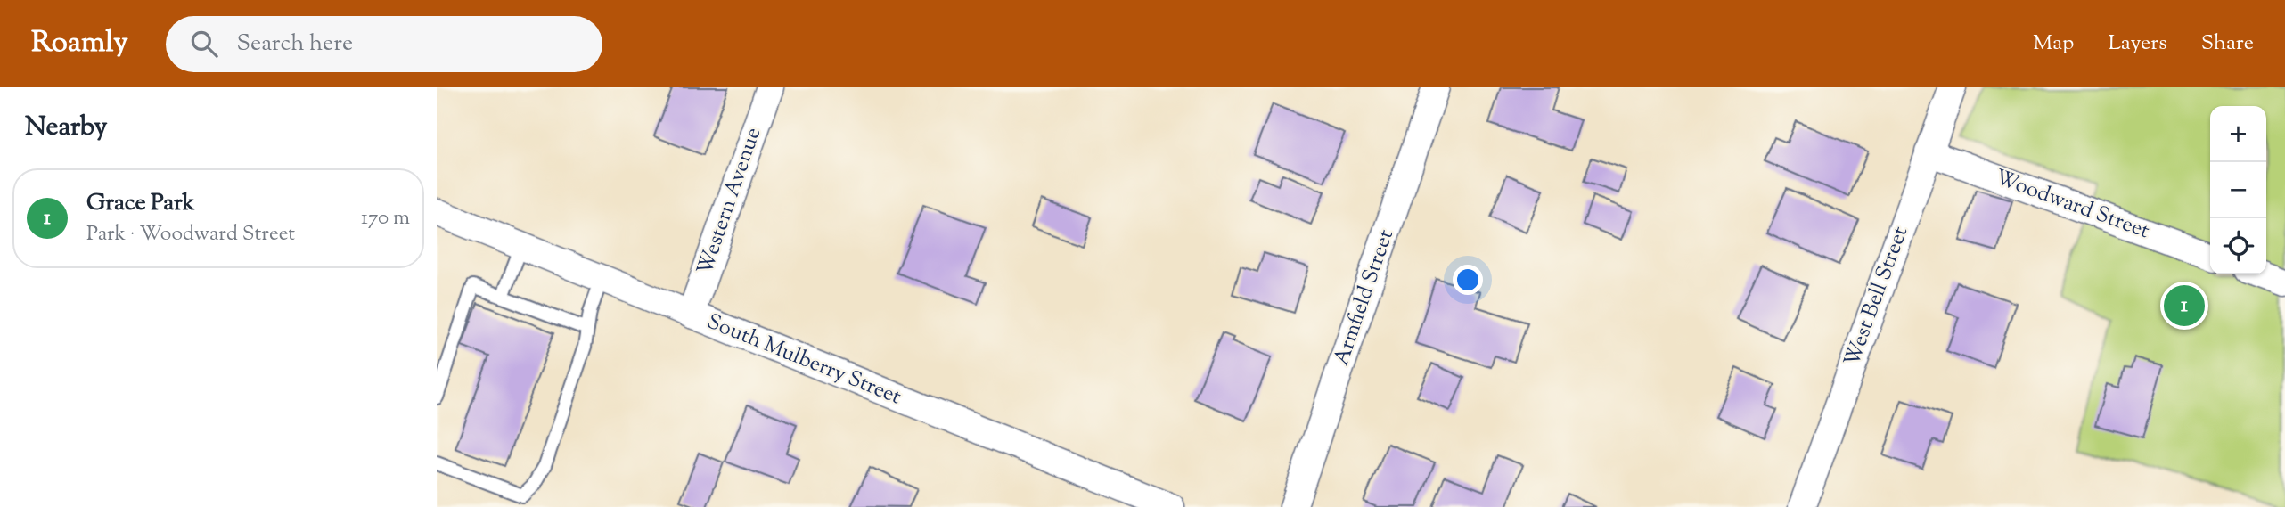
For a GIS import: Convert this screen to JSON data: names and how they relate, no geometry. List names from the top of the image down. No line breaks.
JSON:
{"streets":{"street":["Western Avenue","Woodward Street","West Bell Street","Armfield Street","South Mulberry Street"]},"crossings":[["Western Avenue","South Mulberry Street"],["Woodward Street","West Bell Street"]],"page":{"header":"Roamly","search":"Search here","nav":["Map","Layers","Share"],"heading":"Nearby","map_buttons":["+","−"],"list":[{"mark":"1","name":"Grace Park","note":"Park · Woodward Street","value":"170 m"}],"pins":"1"}}
